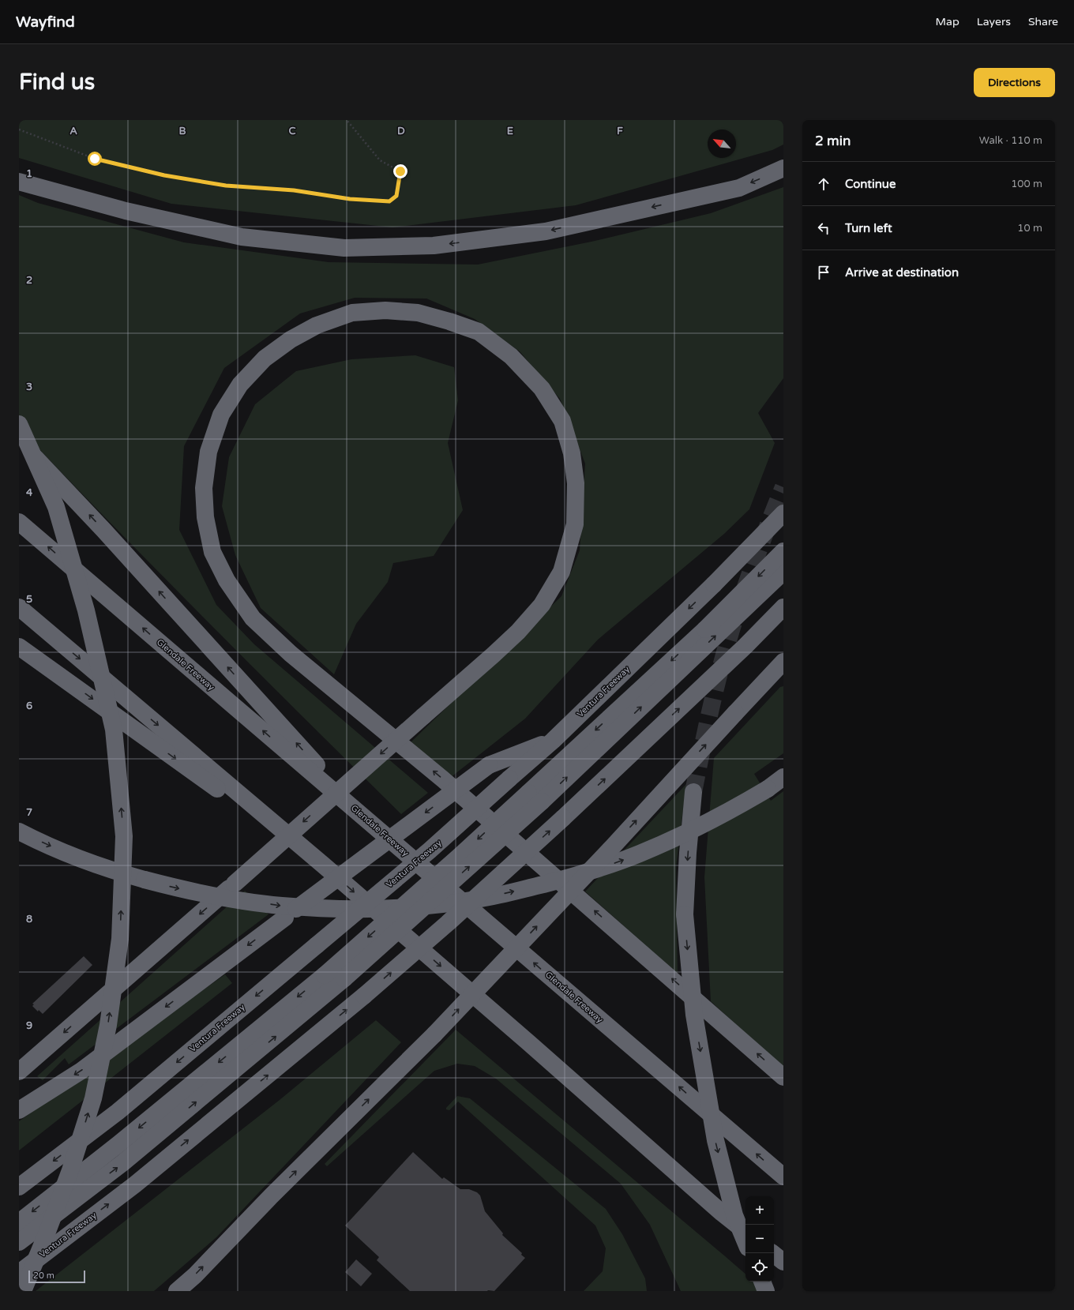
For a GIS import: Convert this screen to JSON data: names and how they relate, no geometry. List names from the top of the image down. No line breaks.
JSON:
{"streets":{"highway":["Glendale Freeway","Ventura Freeway"]},"scale_bar":"20 m","north":"top left","page":{"header":"Wayfind","nav":["Map","Layers","Share"],"buttons":"Directions","title":"Find us","heading":["2 min","Walk · 110 m"],"list":[["Continue","100 m"],["Turn left","10 m"],"Arrive at destination"],"map_buttons":["+","−"],"scale":"20 m"},"grid":{"columns":["A","B","C","D","E","F"],"rows":["1","2","3","4","5","6","7","8","9"]}}
